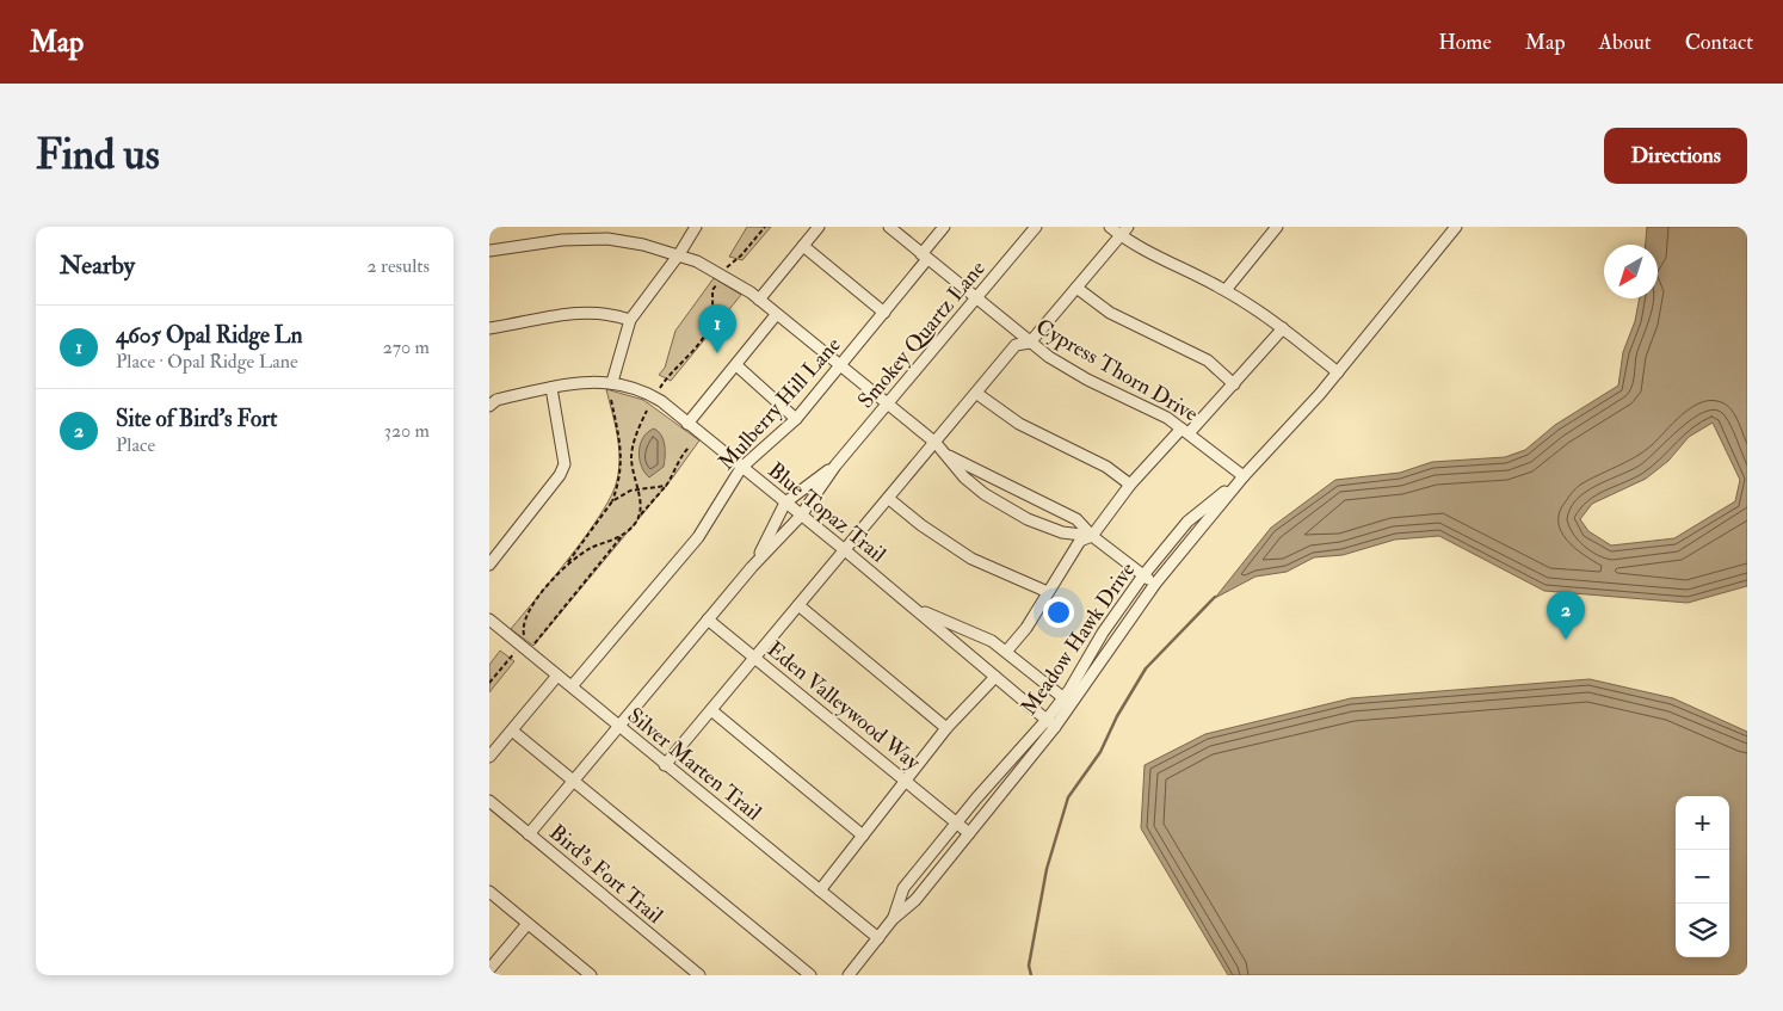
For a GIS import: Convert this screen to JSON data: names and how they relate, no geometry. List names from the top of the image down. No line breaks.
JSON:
{"streets":{"street":["Smokey Quartz Lane","Cypress Thorn Drive","Mulberry Hill Lane","Blue Topaz Trail","Meadow Hawk Drive","Eden Valleywood Way","Silver Marten Trail","Bird's Fort Trail"]},"crossings":[["Smokey Quartz Lane","Cypress Thorn Drive"],["Smokey Quartz Lane","Blue Topaz Trail"],["Smokey Quartz Lane","Eden Valleywood Way"],["Smokey Quartz Lane","Silver Marten Trail"],["Smokey Quartz Lane","Bird's Fort Trail"],["Cypress Thorn Drive","Mulberry Hill Lane"],["Cypress Thorn Drive","Meadow Hawk Drive"],["Mulberry Hill Lane","Blue Topaz Trail"],["Mulberry Hill Lane","Silver Marten Trail"],["Blue Topaz Trail","Meadow Hawk Drive"],["Meadow Hawk Drive","Eden Valleywood Way"],["Meadow Hawk Drive","Silver Marten Trail"]],"north":"bottom left","page":{"header":"Map","nav":["Home","Map","About","Contact"],"buttons":"Directions","title":"Find us","heading":["Nearby","2 results"],"list":[{"mark":"1","name":"4605 Opal Ridge Ln","note":"Place · Opal Ridge Lane","value":"270 m"},{"mark":"2","name":"Site of Bird's Fort","note":"Place","value":"320 m"}],"pins":["1","2"],"map_buttons":["+","−"]}}
